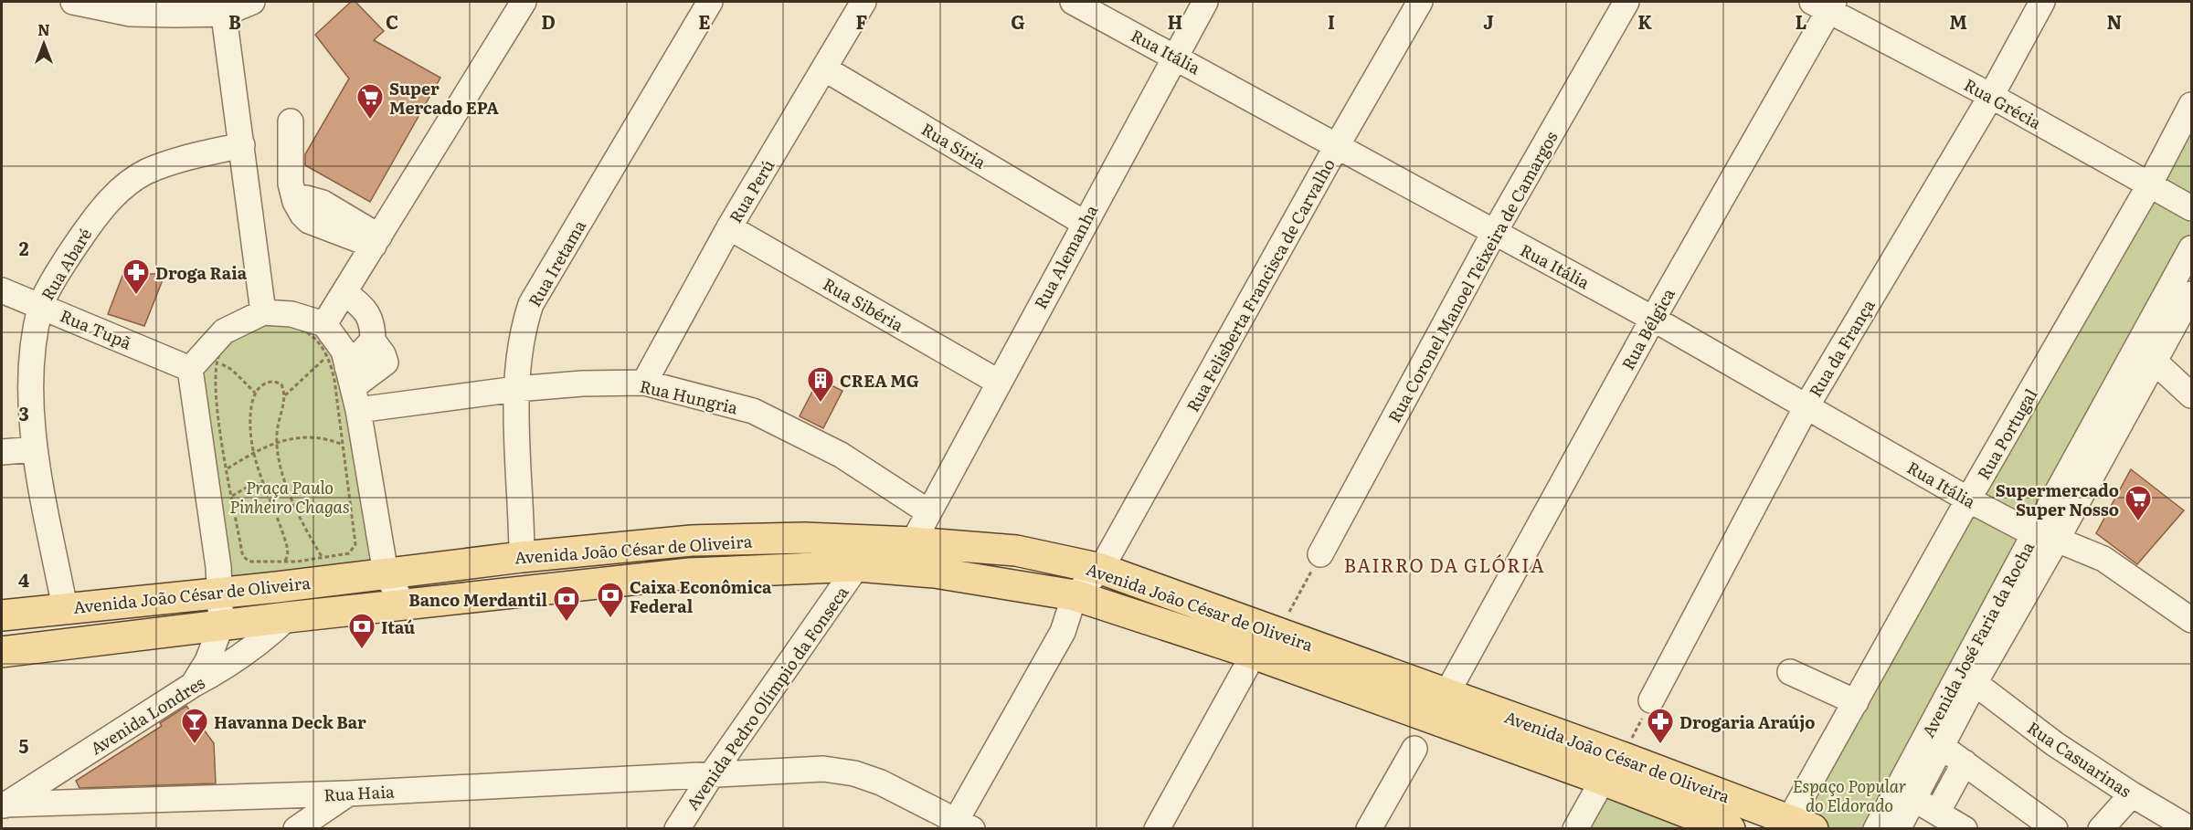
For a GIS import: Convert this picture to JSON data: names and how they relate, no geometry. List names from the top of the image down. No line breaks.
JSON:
{"streets":{"main road":["Avenida João César de Oliveira"],"street":["Rua Itália","Rua Grécia","Rua Síria","Rua Perú","Rua Alemanha","Rua Iretama","Rua Abaré","Rua Coronel Manoel Teixeira de Camargos","Rua Felisberta Francisca de Carvalho","Rua Sibéria","Rua Tupã","Rua Bélgica","Rua da França","Rua Hungria","Rua Portugal","Avenida José Faria da Rocha","Avenida Pedro Olímpio da Fonseca","Avenida Londres","Rua Casuarinas","Rua Haia"]},"crossings":[["Rua Itália","Rua Alemanha"],["Rua Itália","Rua Coronel Manoel Teixeira de Camargos"],["Rua Itália","Rua Felisberta Francisca de Carvalho"],["Rua Itália","Rua Bélgica"],["Rua Itália","Rua da França"],["Rua Itália","Rua Portugal"],["Rua Itália","Avenida José Faria da Rocha"],["Rua Grécia","Rua Bélgica"],["Rua Grécia","Rua da França"],["Rua Grécia","Rua Portugal"],["Rua Síria","Rua Perú"],["Rua Síria","Rua Alemanha"],["Rua Perú","Rua Sibéria"],["Rua Perú","Rua Hungria"],["Rua Alemanha","Rua Sibéria"],["Rua Alemanha","Rua Hungria"],["Rua Iretama","Rua Hungria"],["Rua Iretama","Avenida João César de Oliveira"],["Rua Abaré","Rua Tupã"],["Rua Abaré","Avenida João César de Oliveira"],["Rua Felisberta Francisca de Carvalho","Avenida João César de Oliveira"],["Rua Bélgica","Avenida João César de Oliveira"],["Rua Portugal","Avenida João César de Oliveira"],["Avenida João César de Oliveira","Avenida Pedro Olímpio da Fonseca"],["Avenida João César de Oliveira","Avenida Londres"],["Avenida José Faria da Rocha","Rua Casuarinas"],["Avenida Pedro Olímpio da Fonseca","Rua Haia"],["Avenida Londres","Rua Haia"]],"districts":["BAIRRO DA GLÓRIA"],"parks":["Praça Paulo Pinheiro Chagas","Espaço Popular do Eldorado"],"places":{"supermarket":["Super Mercado EPA","Supermercado Super Nosso"],"pharmacy":["Droga Raia","Drogaria Araújo"],"building":["CREA MG"],"bank":["Caixa Econômica Federal","Banco Merdantil","Itaú"],"bar":["Havanna Deck Bar"]},"north":"top","grid":{"columns":["B","C","D","E","F","G","H","I","J","K","L","M","N"],"rows":["2","3","4","5"]}}
